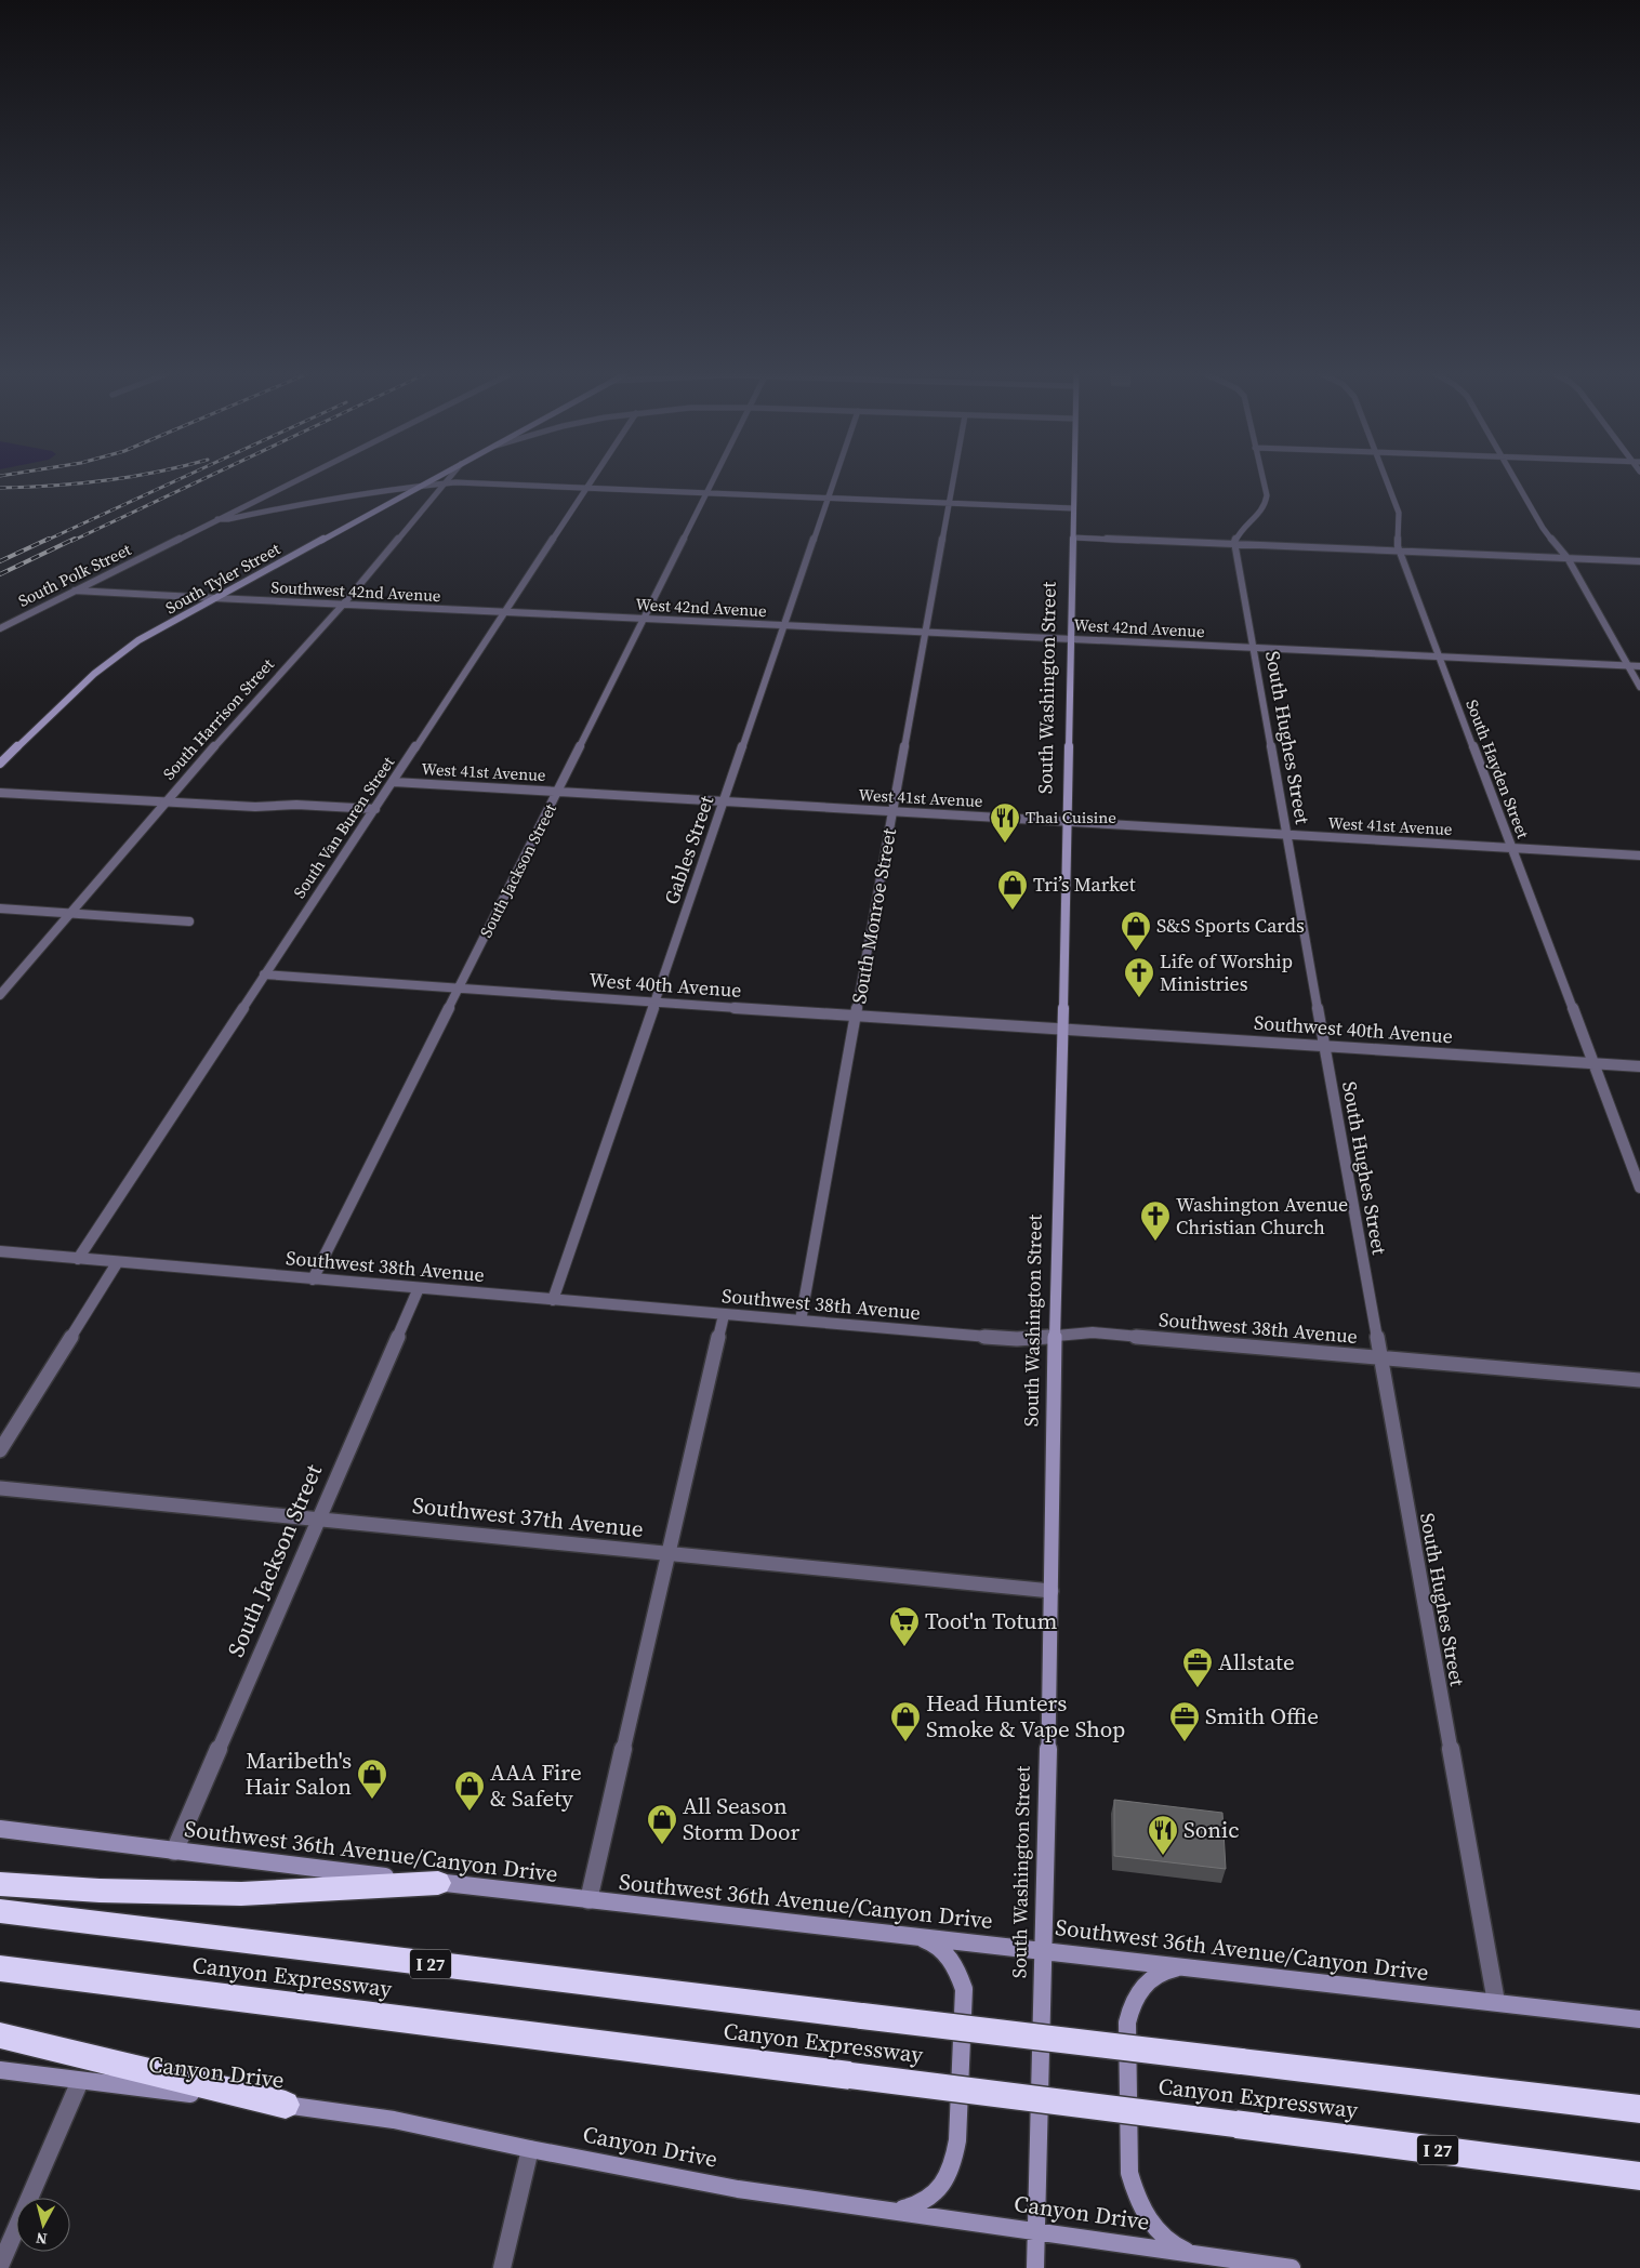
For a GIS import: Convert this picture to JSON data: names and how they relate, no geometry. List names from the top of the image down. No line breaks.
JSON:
{"streets":{"highway":["I 27","Canyon Expressway"],"main road":["South Tyler Street","South Washington Street","Southwest 36th Avenue/Canyon Drive","Canyon Drive"],"street":["South Polk Street","Southwest 42nd Avenue","West 42nd Avenue","South Harrison Street","South Hughes Street","South Hayden Street","West 41st Avenue","South Van Buren Street","Gables Street","South Jackson Street","South Monroe Street","West 40th Avenue","Southwest 40th Avenue","Southwest 38th Avenue","Southwest 37th Avenue"]},"crossings":[["South Polk Street","Southwest 42nd Avenue"],["South Tyler Street","Southwest 42nd Avenue"],["Southwest 42nd Avenue","West 42nd Avenue"],["Southwest 42nd Avenue","South Harrison Street"],["Southwest 42nd Avenue","South Van Buren Street"],["West 42nd Avenue","South Washington Street"],["West 42nd Avenue","South Hughes Street"],["West 42nd Avenue","South Hayden Street"],["West 42nd Avenue","South Van Buren Street"],["West 42nd Avenue","Gables Street"],["West 42nd Avenue","South Jackson Street"],["West 42nd Avenue","South Monroe Street"],["South Washington Street","West 41st Avenue"],["South Washington Street","West 40th Avenue"],["South Washington Street","Southwest 40th Avenue"],["South Washington Street","Southwest 38th Avenue"],["South Washington Street","Southwest 37th Avenue"],["South Washington Street","Southwest 36th Avenue/Canyon Drive"],["South Washington Street","Canyon Drive"],["South Hughes Street","West 41st Avenue"],["South Hughes Street","Southwest 40th Avenue"],["South Hughes Street","Southwest 38th Avenue"],["South Hughes Street","Southwest 36th Avenue/Canyon Drive"],["South Hayden Street","West 41st Avenue"],["South Hayden Street","Southwest 40th Avenue"],["West 41st Avenue","South Van Buren Street"],["West 41st Avenue","Gables Street"],["West 41st Avenue","South Jackson Street"],["West 41st Avenue","South Monroe Street"],["South Van Buren Street","West 40th Avenue"],["South Van Buren Street","Southwest 38th Avenue"],["Gables Street","West 40th Avenue"],["Gables Street","Southwest 38th Avenue"],["South Jackson Street","West 40th Avenue"],["South Jackson Street","Southwest 38th Avenue"],["South Jackson Street","Southwest 37th Avenue"],["South Jackson Street","Southwest 36th Avenue/Canyon Drive"],["South Monroe Street","West 40th Avenue"],["South Monroe Street","Southwest 38th Avenue"],["West 40th Avenue","Southwest 40th Avenue"]],"places":{"restaurant":["Thai Cuisine","Sonic"],"shop":["Tri’s Market","S&S Sports Cards","Head Hunters Smoke & Vape Shop","Maribeth's Hair Salon","AAA Fire & Safety","All Season Storm Door"],"church":["Life of Worship Ministries","Washington Avenue Christian Church"],"supermarket":["Toot'n Totum"],"office":["Allstate","Smith Offie"]},"north":"bottom"}
